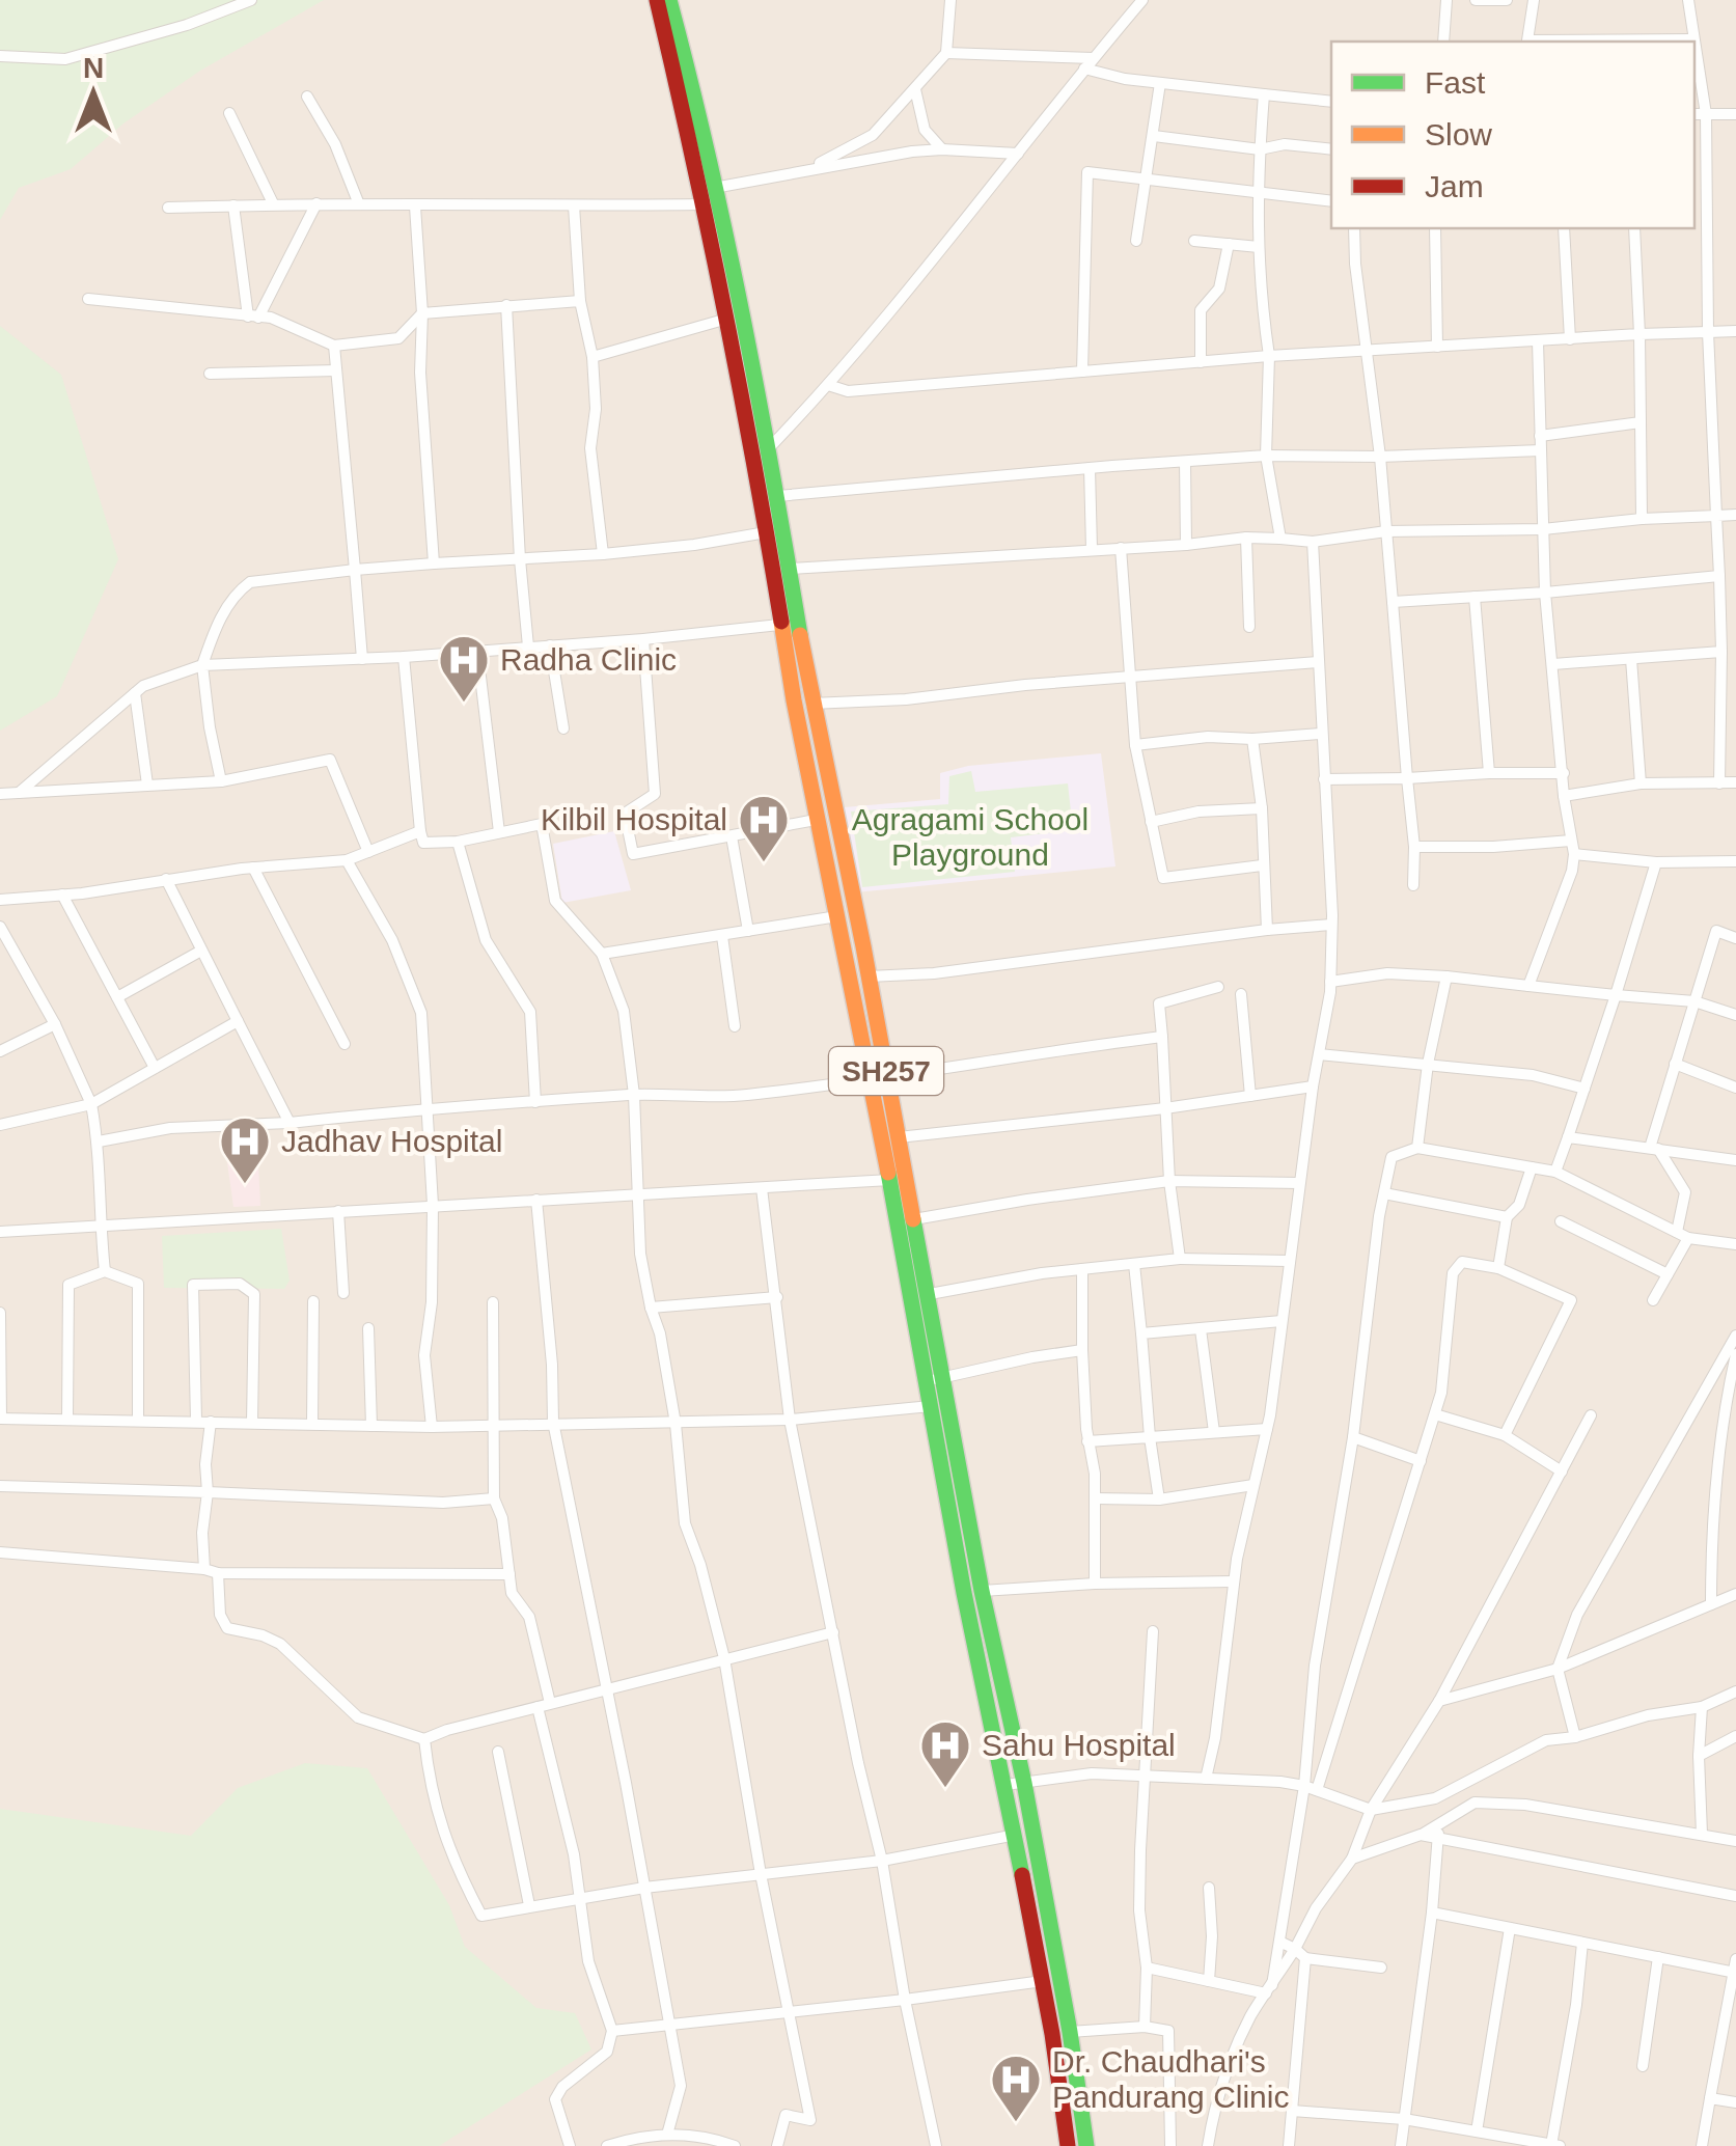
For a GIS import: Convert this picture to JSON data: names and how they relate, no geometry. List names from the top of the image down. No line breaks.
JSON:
{"streets":{"main road":["SH257"]},"parks":["Agragami School Playground"],"places":{"hospital":["Radha Clinic","Kilbil Hospital","Jadhav Hospital","Sahu Hospital","Dr. Chaudhari's Pandurang Clinic"]},"legend":["Fast","Slow","Jam"],"north":"top"}
